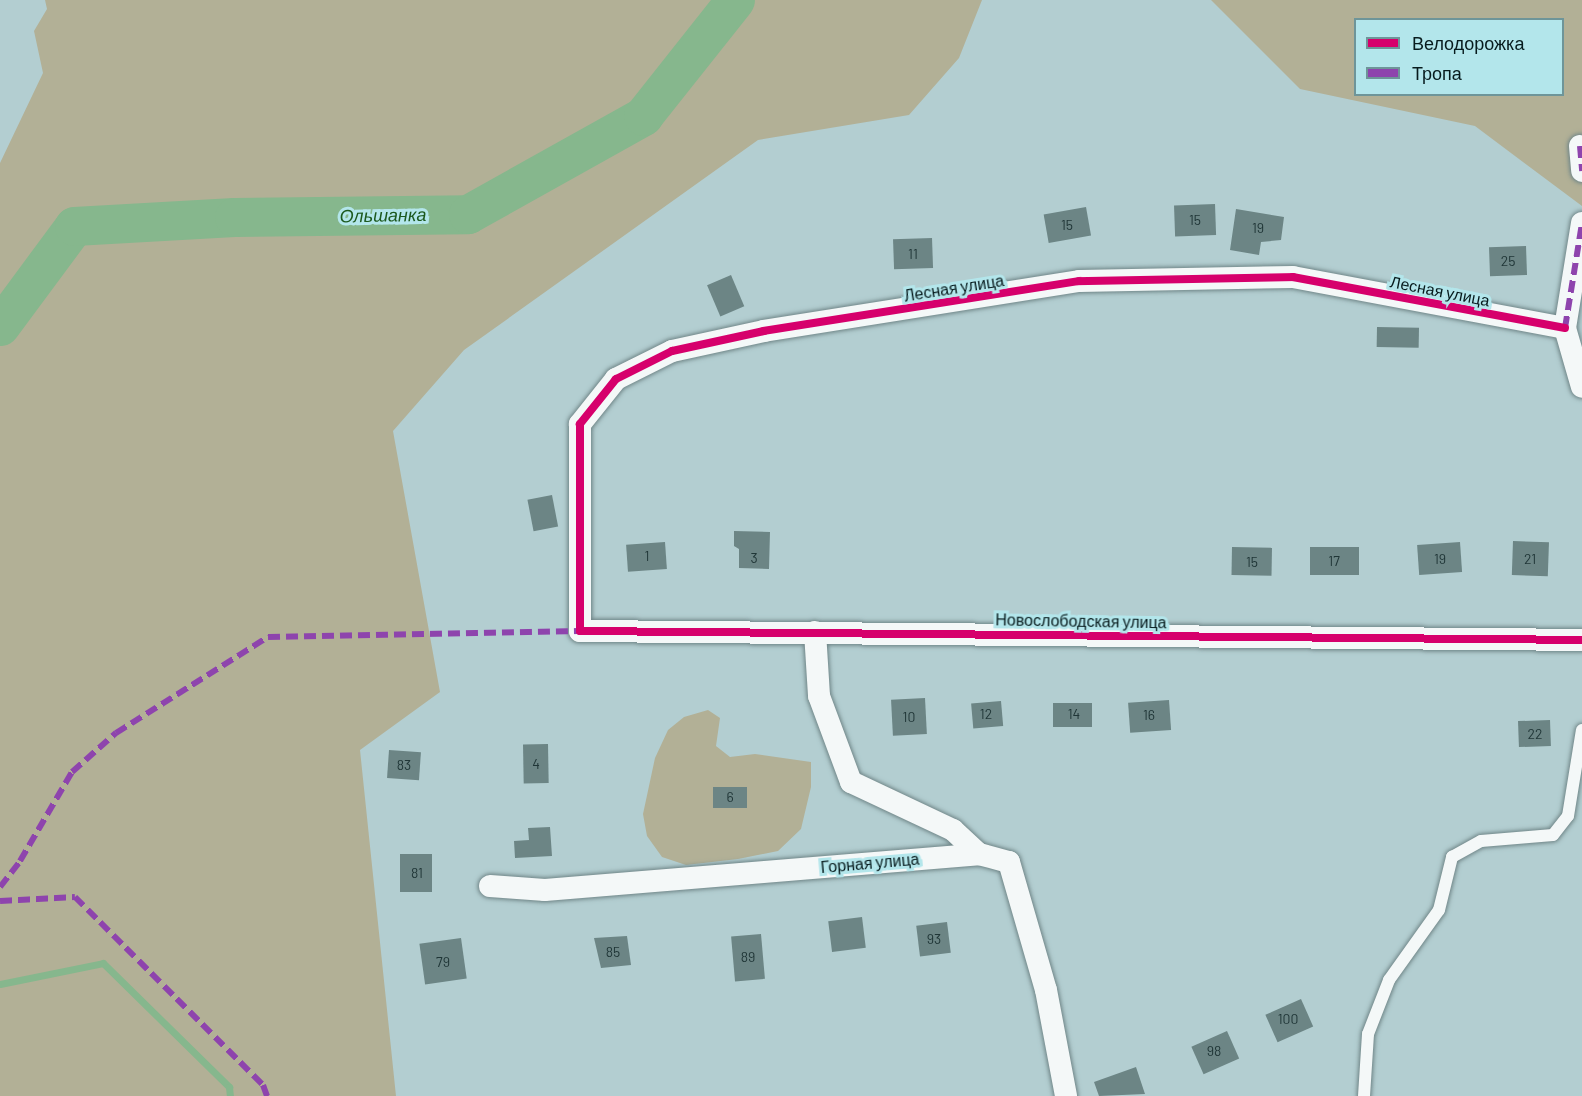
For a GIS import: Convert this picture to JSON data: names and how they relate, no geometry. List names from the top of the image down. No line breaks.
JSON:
{"streets":{"street":["Лесная улица","Новослободская улица","Горная улица"]},"crossings":[["Лесная улица","Новослободская улица"]],"water":["Ольшанка"],"house_numbers":["15","15","19","11","25","1","3","19","21","17","15","12","14","16","10","22","4","83","6","81","93","85","89","79","100","98"],"legend":["Велодорожка","Тропа"]}
